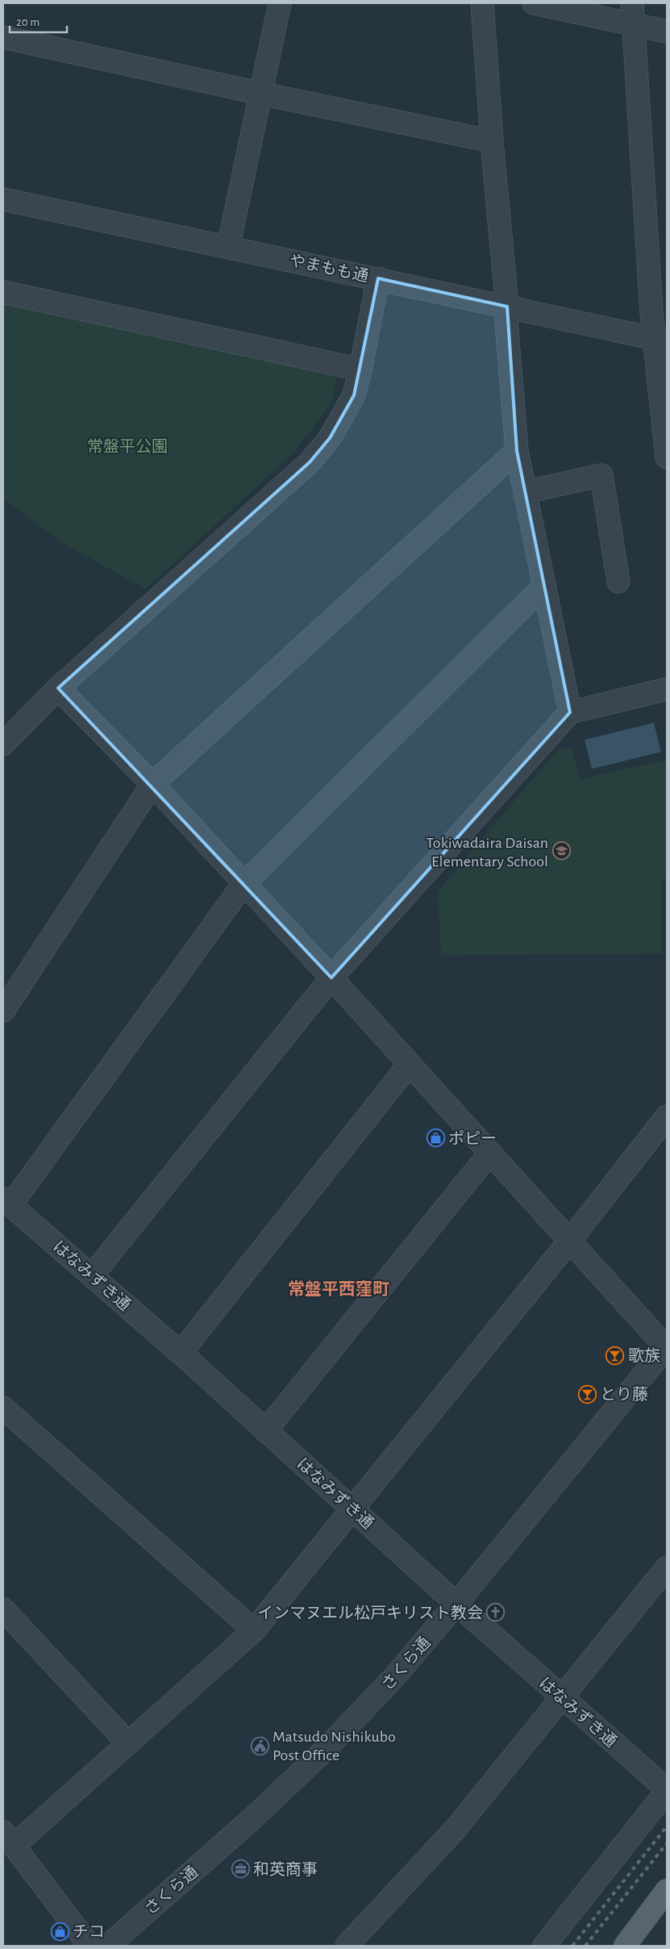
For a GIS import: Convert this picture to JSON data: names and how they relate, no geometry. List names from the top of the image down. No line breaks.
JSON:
{"streets":{"street":["やまもも通","はなみずき通","さくら通"]},"crossings":[["はなみずき通","さくら通"]],"districts":["常盤平西窪町"],"parks":["常盤平公園"],"places":{"school or university":["Tokiwadaira Daisan Elementary School"],"shop":["ポピー","チコ"],"bar":["歌族","とり藤"],"church":["インマヌエル松戸キリスト教会"],"public building":["Matsudo Nishikubo Post Office"],"office":["和英商事"]},"scale_bar":"20 m"}
